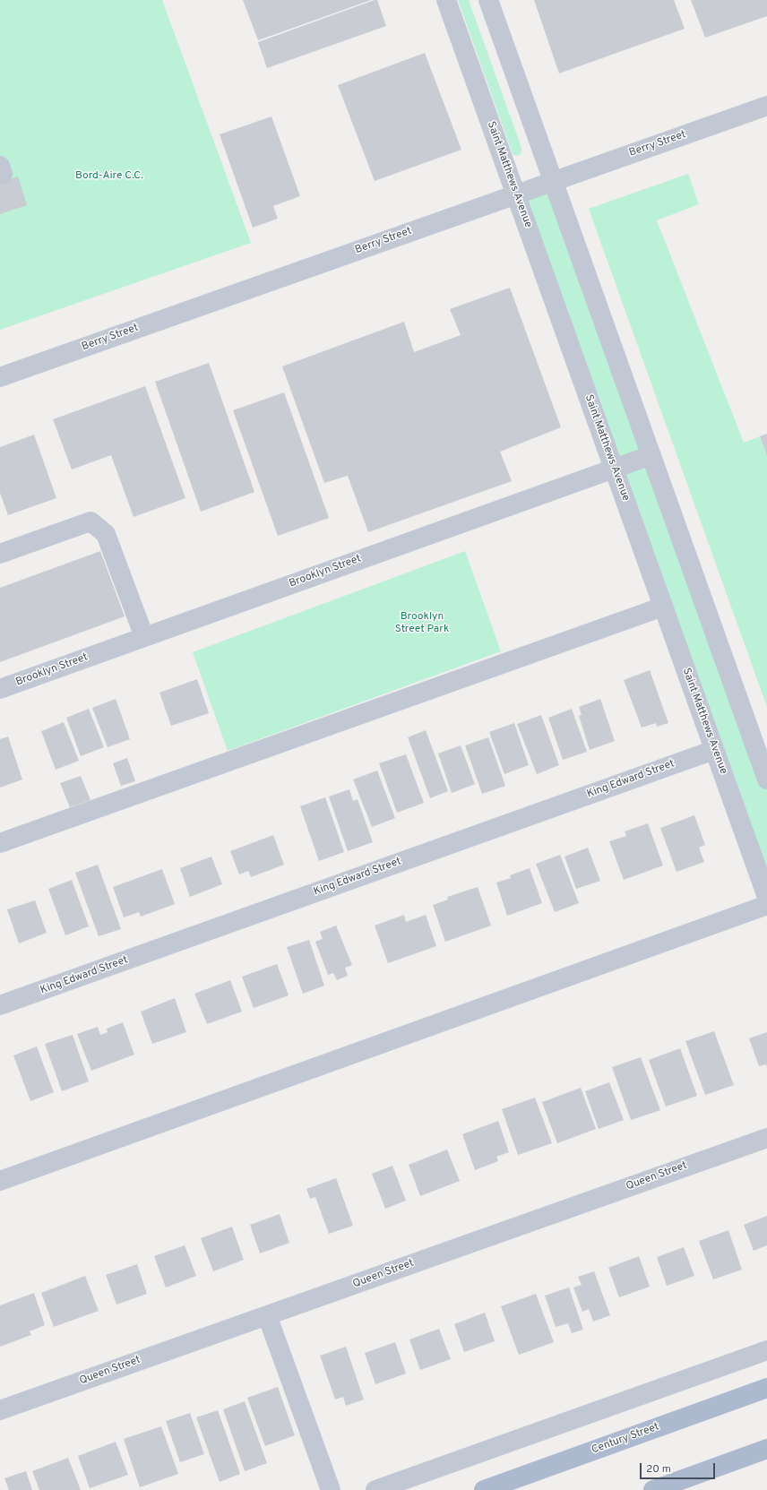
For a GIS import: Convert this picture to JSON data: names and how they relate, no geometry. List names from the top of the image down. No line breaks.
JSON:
{"streets":{"main road":["Century Street"],"street":["Berry Street","Saint Matthews Avenue","Brooklyn Street","King Edward Street","Queen Street"]},"crossings":[["Berry Street","Saint Matthews Avenue"],["Saint Matthews Avenue","Brooklyn Street"],["Saint Matthews Avenue","King Edward Street"]],"parks":["Bord-Aire C.C.","Brooklyn Street Park"],"scale_bar":"20 m"}
